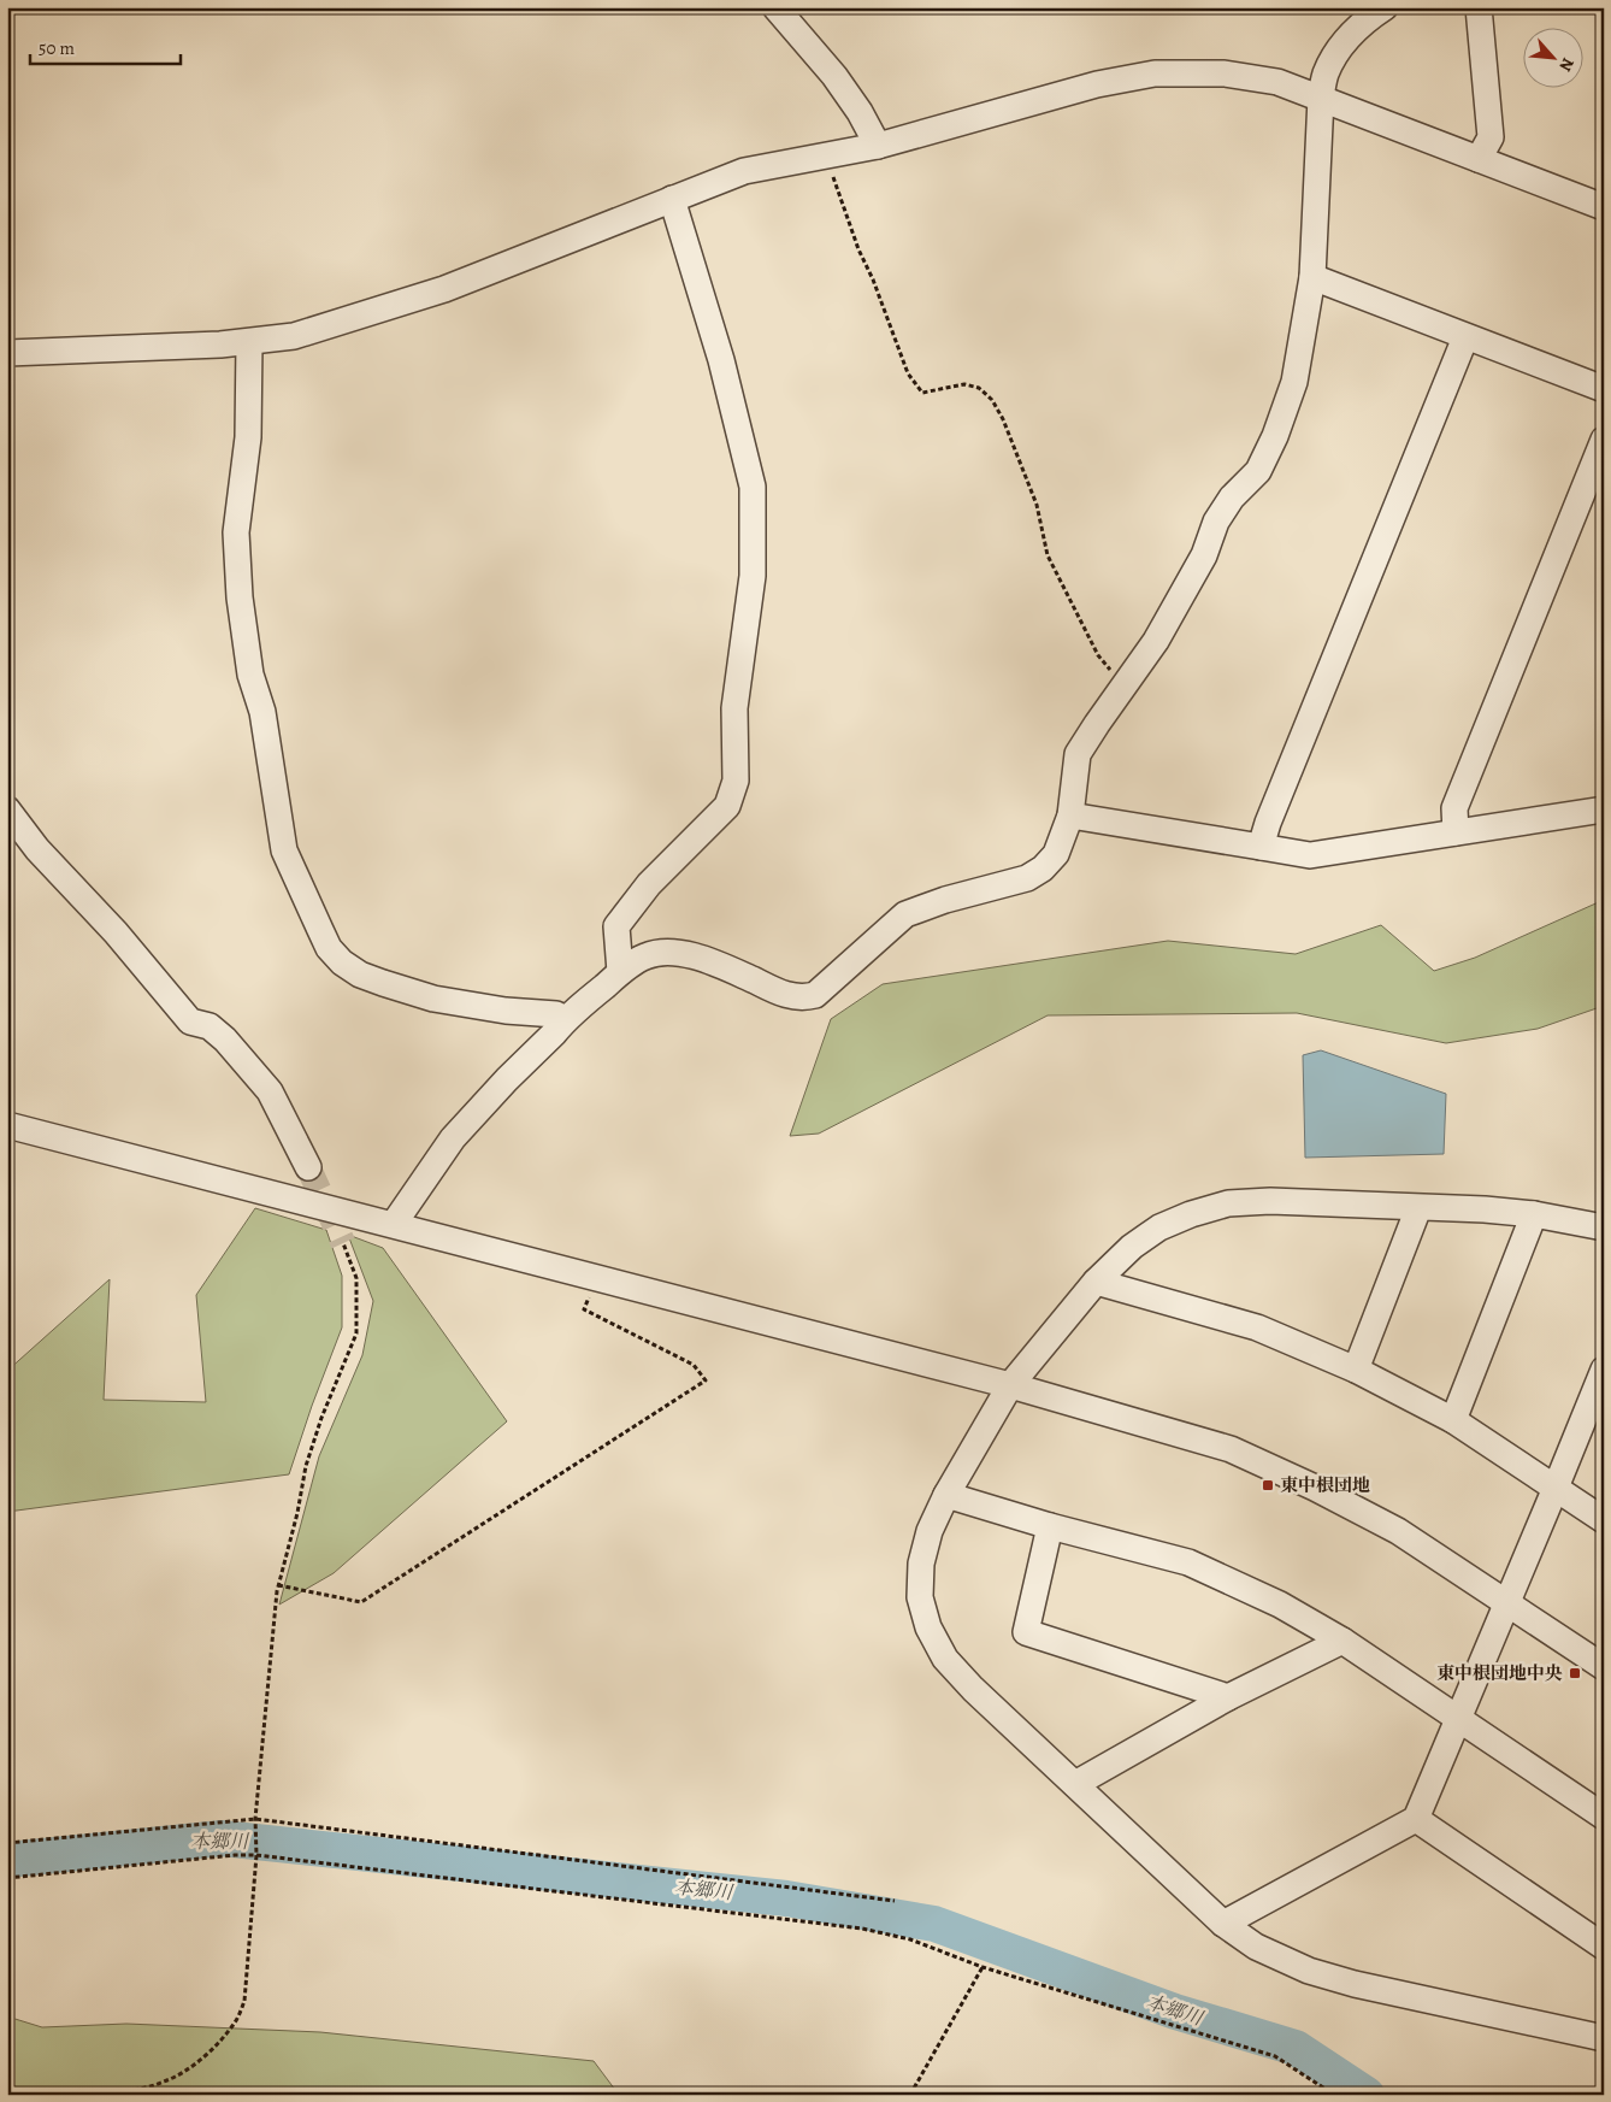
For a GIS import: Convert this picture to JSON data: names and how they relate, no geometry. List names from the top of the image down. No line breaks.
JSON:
{"water":["本郷川"],"places":{"transit":["東中根団地","東中根団地中央"]},"scale_bar":"50 m","north":"bottom right"}
